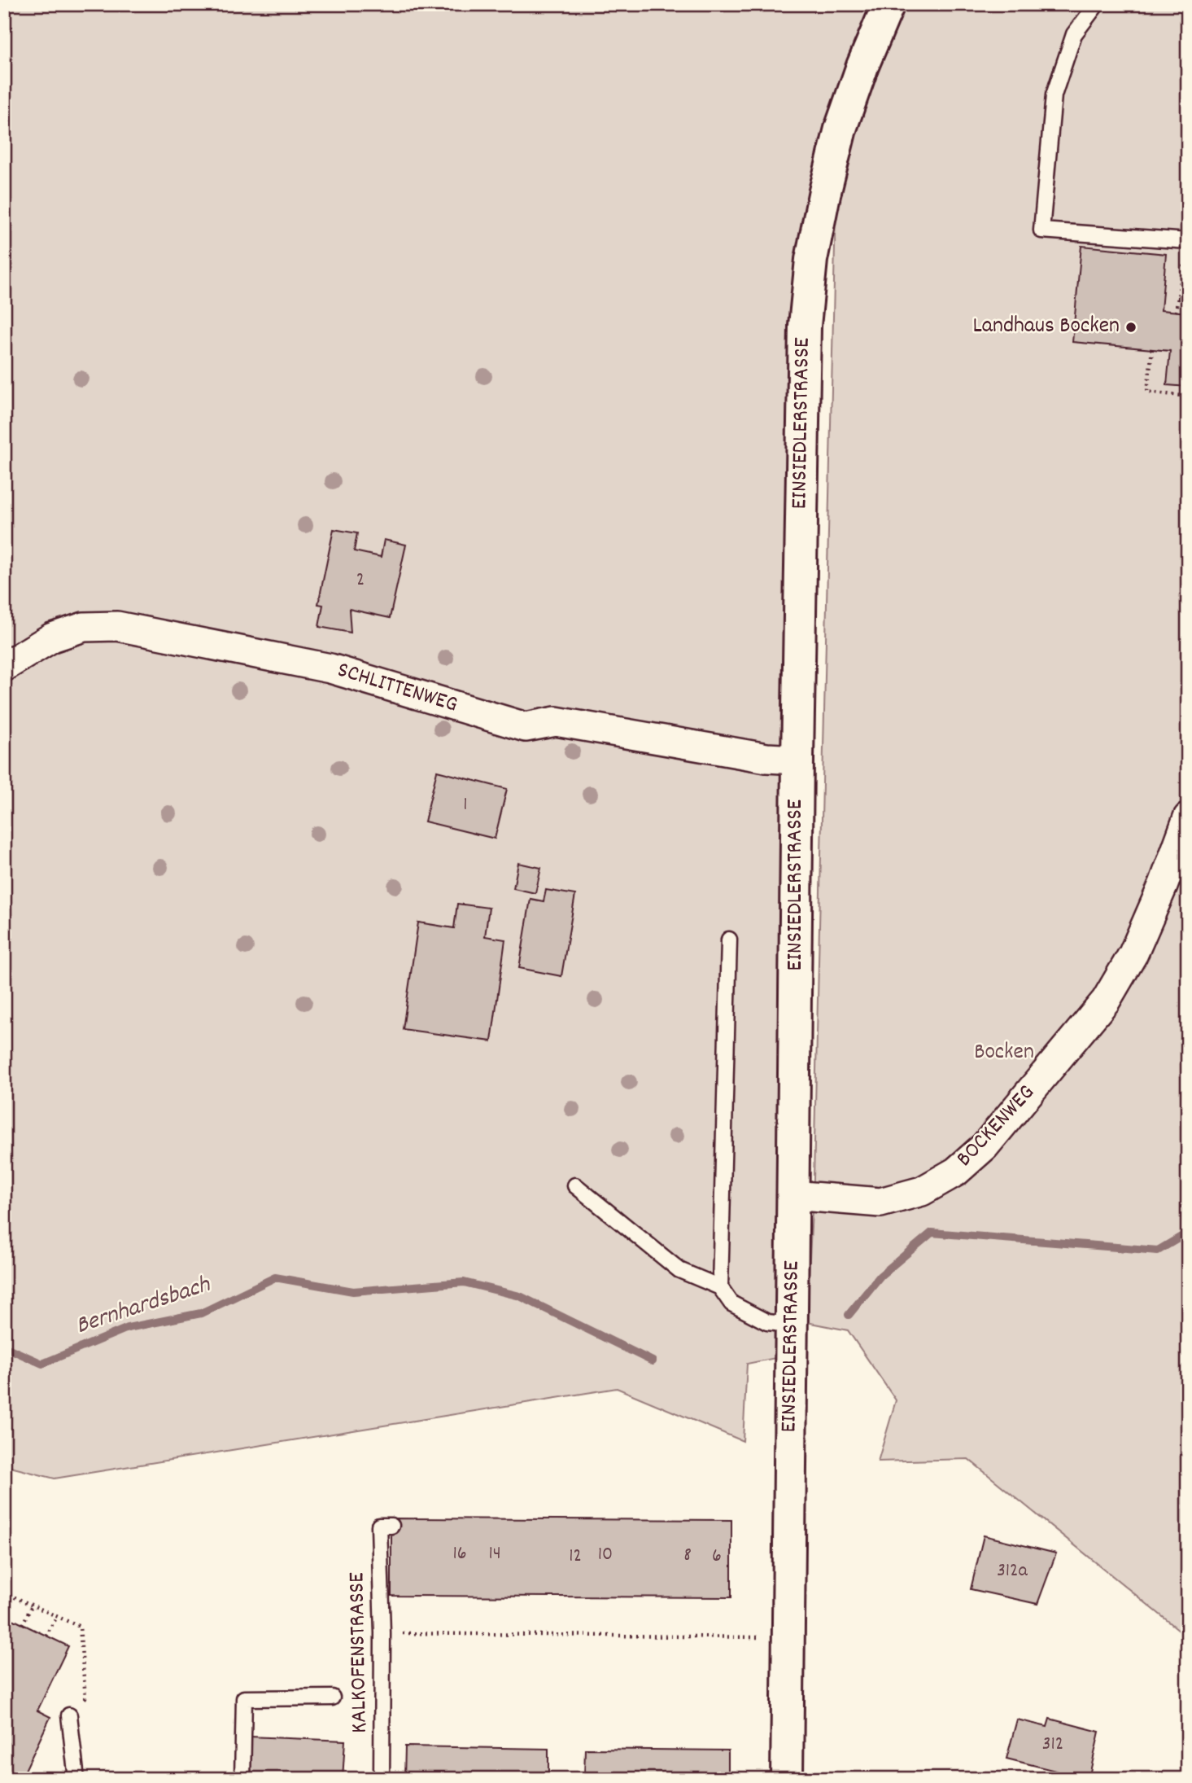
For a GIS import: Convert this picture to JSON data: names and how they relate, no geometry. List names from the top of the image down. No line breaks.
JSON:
{"streets":{"street":["EINSIEDLERSTRASSE","SCHLITTENWEG","BOCKENWEG"],"lane":["KALKOFENSTRASSE"]},"crossings":[["EINSIEDLERSTRASSE","SCHLITTENWEG"],["EINSIEDLERSTRASSE","BOCKENWEG"]],"water":["Bernhardsbach"],"parks":["Bocken"],"places":["Landhaus Bocken"],"house_numbers":["2","1","16","14","10","8","12","6","312a","312"]}
